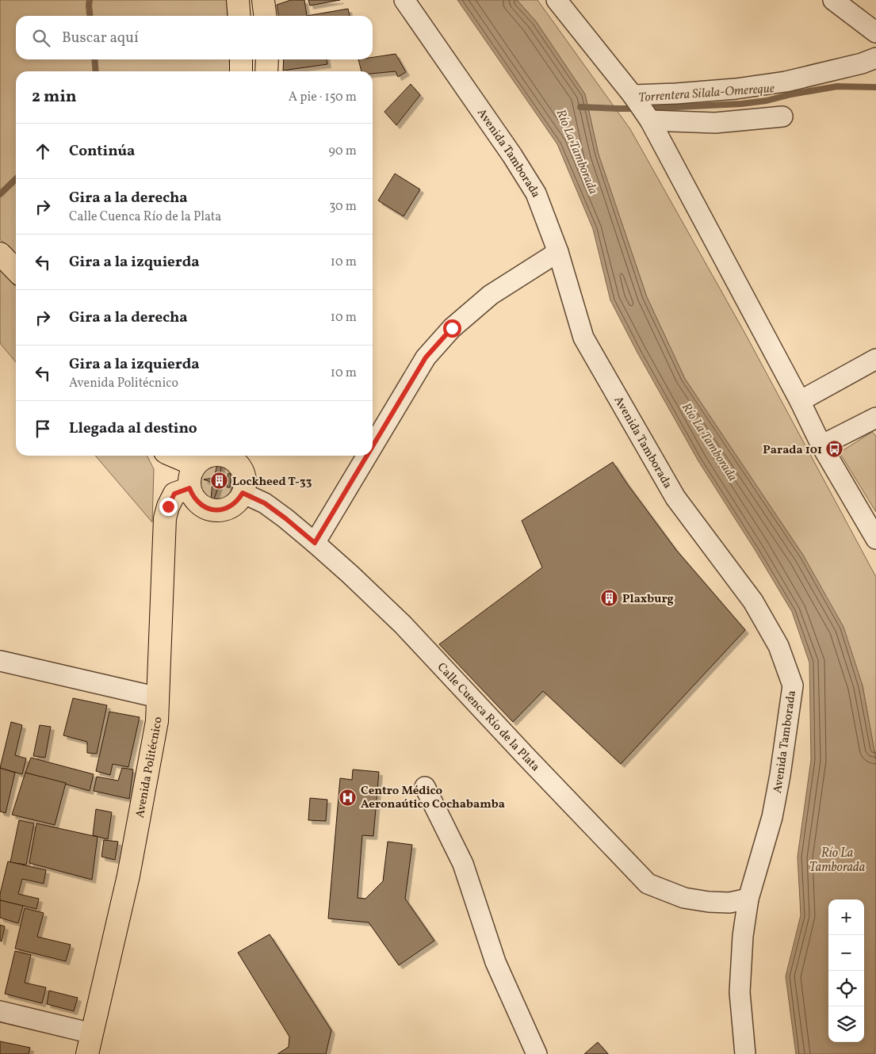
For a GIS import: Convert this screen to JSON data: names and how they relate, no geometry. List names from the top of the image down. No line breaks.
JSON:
{"streets":{"main road":["Avenida Politécnico"],"street":["Avenida Tamborada","Calle Cuenca Río de la Plata"]},"crossings":[["Avenida Tamborada","Calle Cuenca Río de la Plata"]],"water":["Torrentera Silala-Omereque","Río La Tamborada"],"places":{"bus stop":["Parada 101"],"building":["Lockheed T-33","Plaxburg"],"hospital":["Centro Médico Aeronaútico Cochabamba"]},"page":{"search":"Buscar aquí","heading":["2 min","A pie · 150 m"],"list":[["Continúa","90 m"],["Gira a la derecha","Calle Cuenca Río de la Plata","30 m"],["Gira a la izquierda","10 m"],["Gira a la derecha","10 m"],["Gira a la izquierda","Avenida Politécnico","10 m"],"Llegada al destino"],"map_buttons":["+","−"]}}
